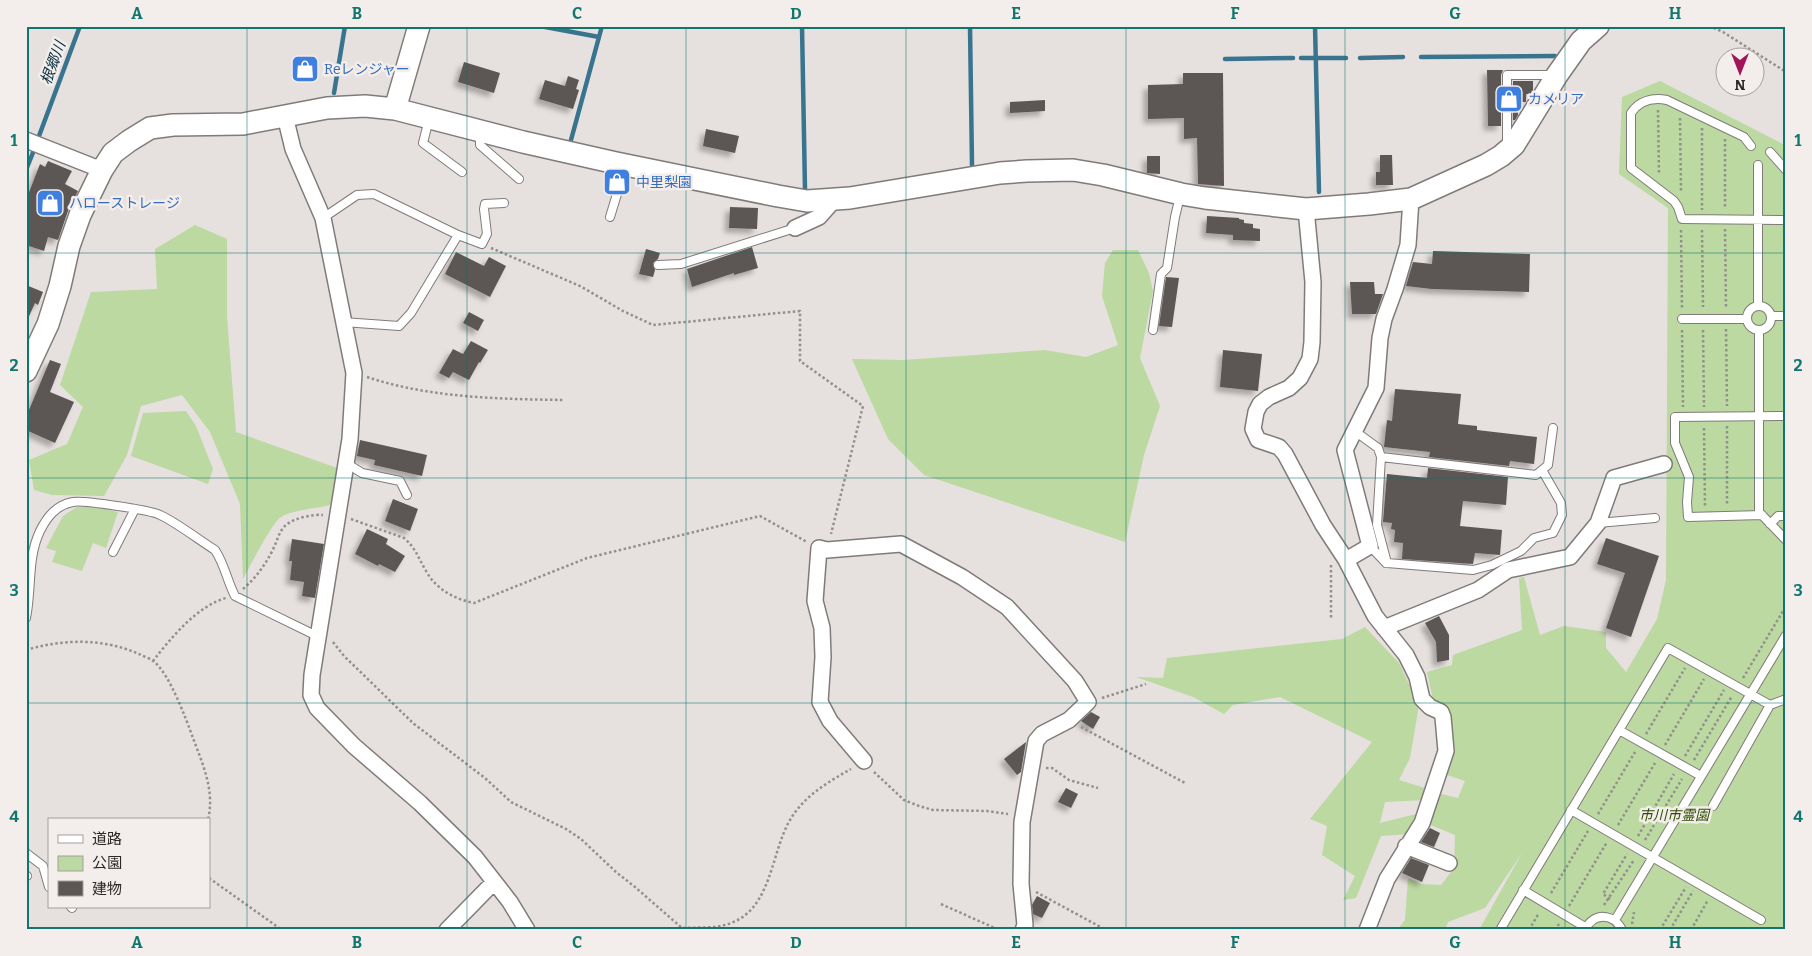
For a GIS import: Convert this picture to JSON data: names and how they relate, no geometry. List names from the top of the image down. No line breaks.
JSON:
{"water":["根郷川"],"parks":["市川市霊園"],"places":{"shop":["Reレンジャー","カメリア","中里梨園","ハローストレージ"]},"legend":["道路","公園","建物"],"north":"bottom","grid":{"columns":["A","B","C","D","E","F","G","H"],"rows":["1","2","3","4"]}}
